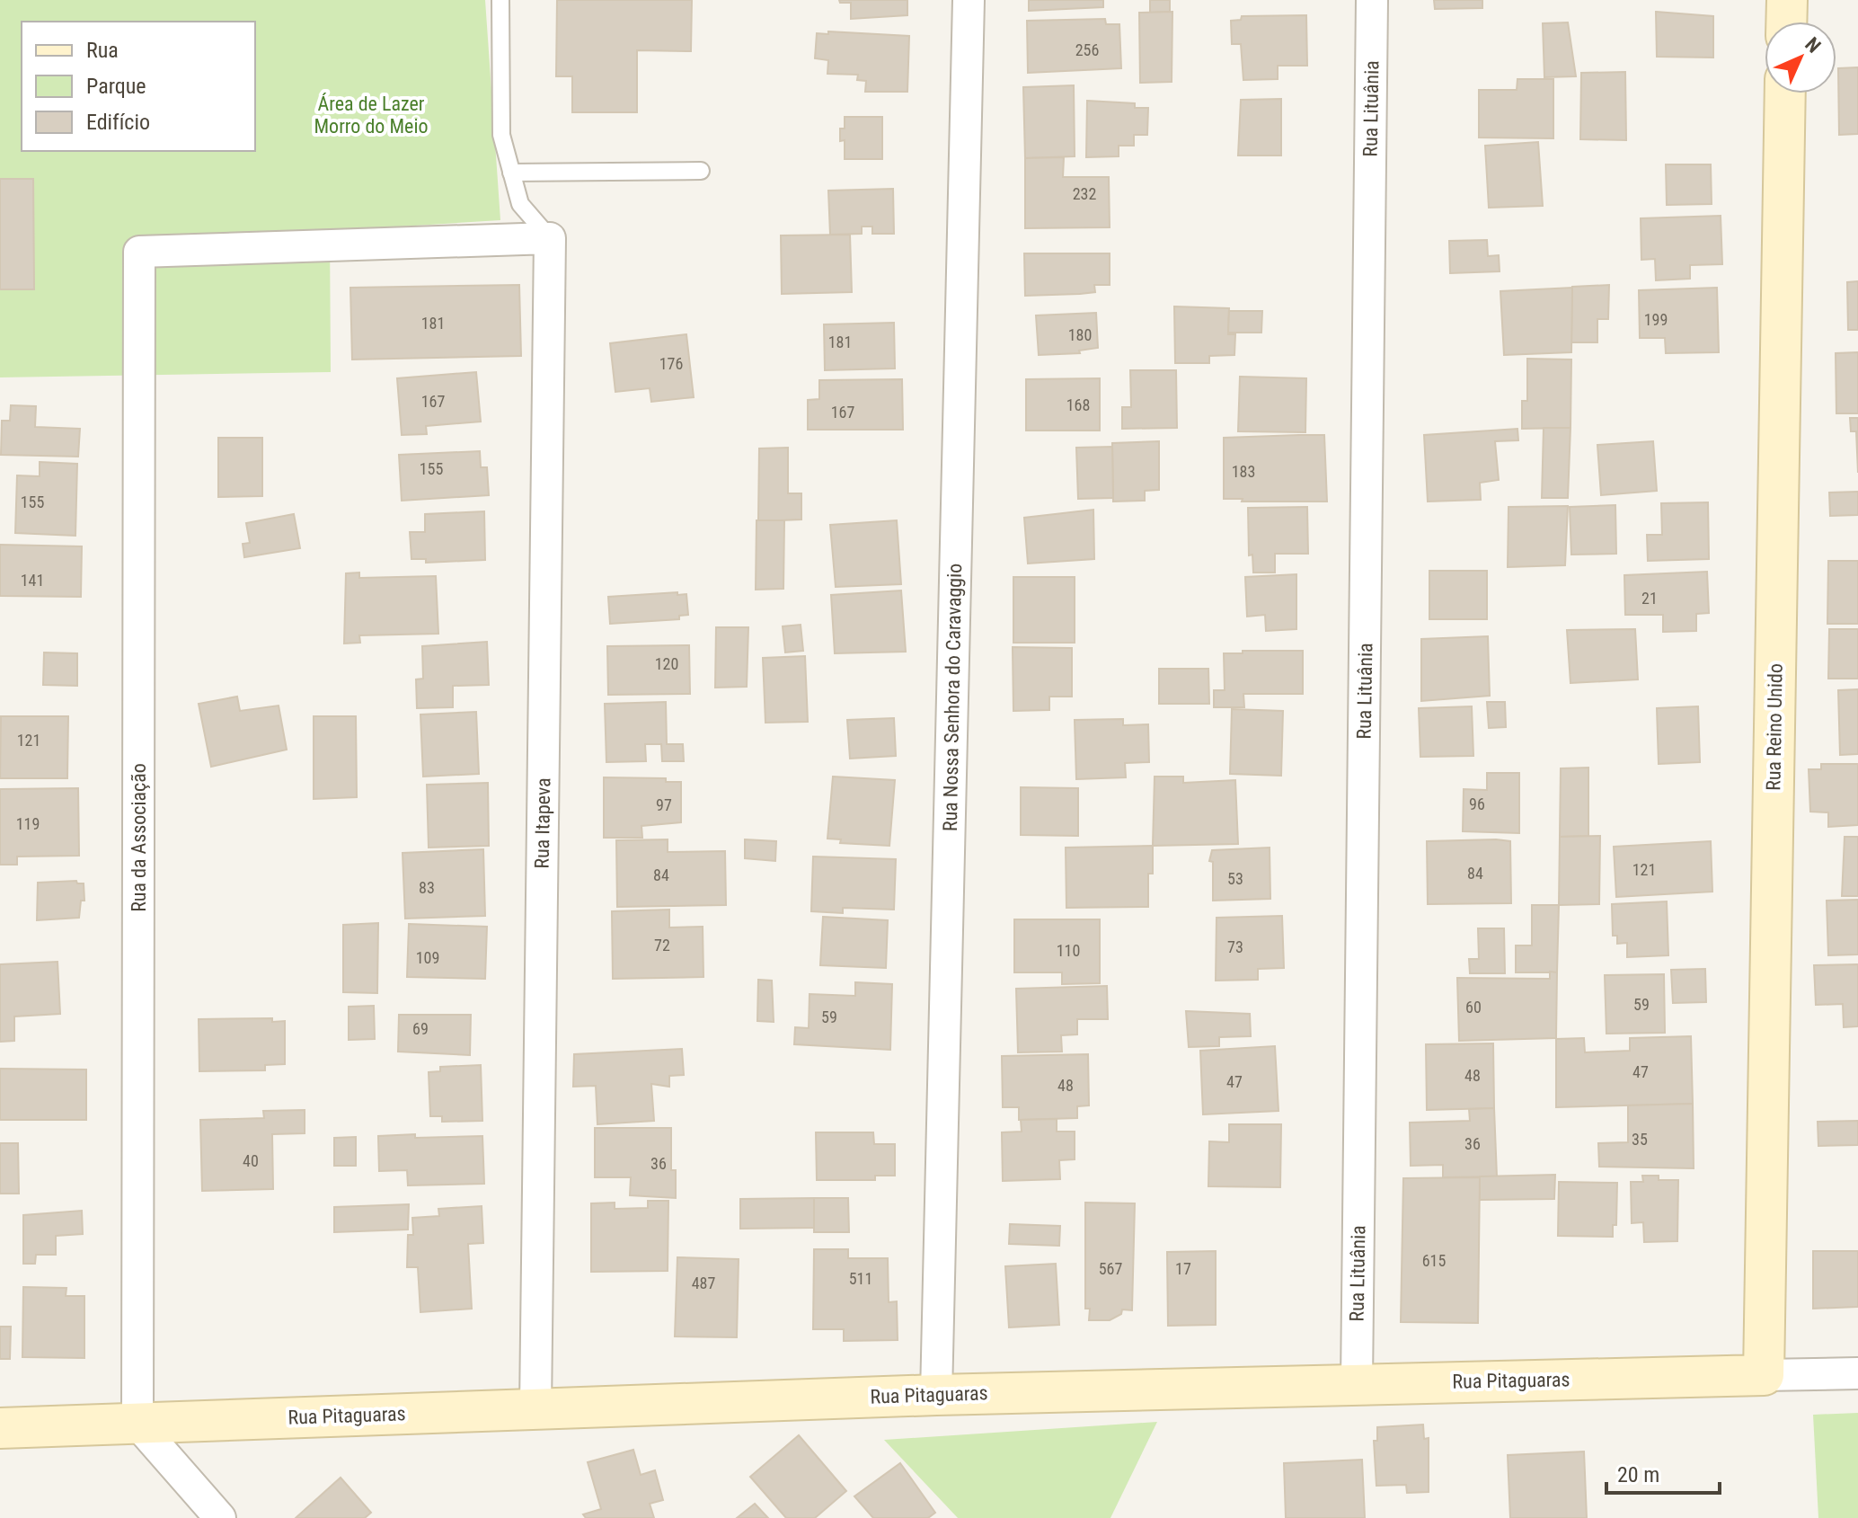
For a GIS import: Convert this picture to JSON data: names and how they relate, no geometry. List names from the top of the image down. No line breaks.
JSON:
{"streets":{"street":["Rua Lituânia","Rua Nossa Senhora do Caravaggio","Rua Reino Unido","Rua Itapeva","Rua da Associação","Rua Pitaguaras"]},"crossings":[["Rua Lituânia","Rua Pitaguaras"],["Rua Nossa Senhora do Caravaggio","Rua Pitaguaras"],["Rua Reino Unido","Rua Pitaguaras"],["Rua Itapeva","Rua da Associação"],["Rua Itapeva","Rua Pitaguaras"],["Rua da Associação","Rua Pitaguaras"]],"parks":["Área de Lazer Morro do Meio"],"house_numbers":["256","232","199","181","180","181","176","167","168","167","155","183","155","141","21","120","121","96","97","119","121","84","84","53","83","72","73","110","109","59","60","59","69","47","48","47","48","35","36","40","36","615","567","17","511","487"],"legend":["Rua","Parque","Edifício"],"scale_bar":"20 m","north":"top right"}
